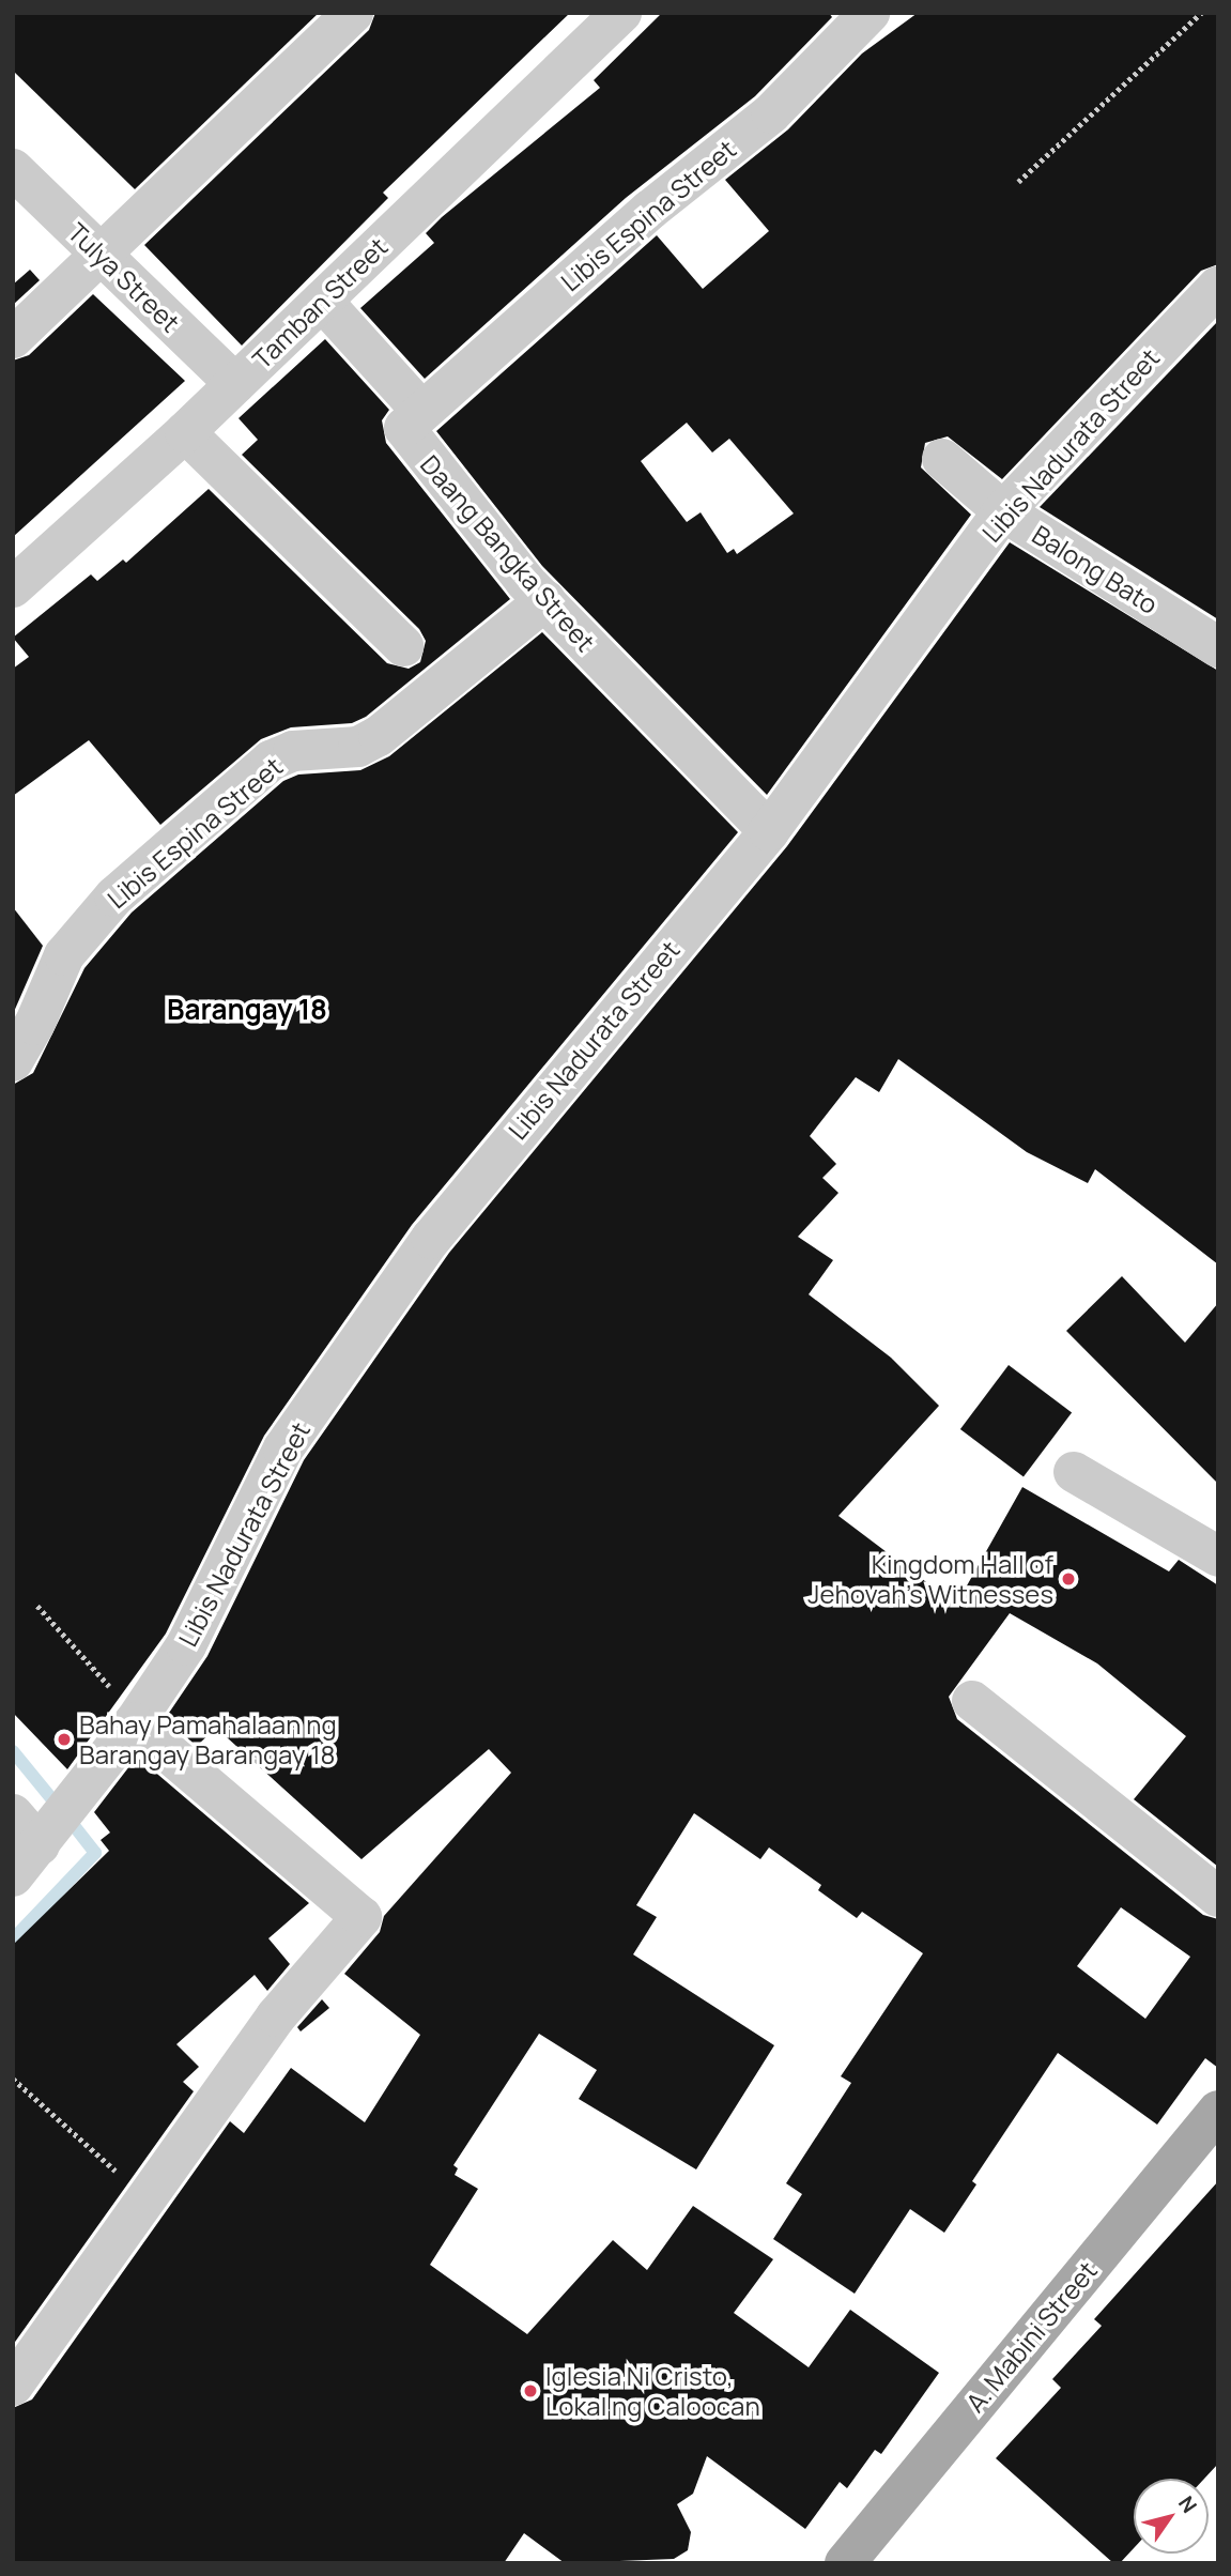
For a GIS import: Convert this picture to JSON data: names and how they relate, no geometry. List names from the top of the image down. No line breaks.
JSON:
{"streets":{"main road":["A. Mabini Street"],"street":["Libis Espina Street","Tulya Street","Tamban Street","Libis Nadurata Street","Daang Bangka Street","Balong Bato"]},"crossings":[["Libis Espina Street","Daang Bangka Street"],["Tulya Street","Tamban Street"],["Libis Nadurata Street","Daang Bangka Street"],["Libis Nadurata Street","Balong Bato"]],"districts":["Barangay 18"],"places":["Kingdom Hall of Jehovah's Witnesses","Bahay Pamahalaan ng Barangay Barangay 18","Iglesia Ni Cristo, Lokal ng Caloocan"],"north":"top right"}
